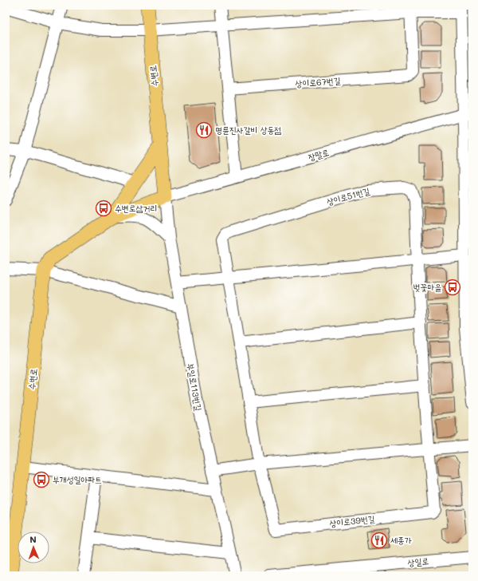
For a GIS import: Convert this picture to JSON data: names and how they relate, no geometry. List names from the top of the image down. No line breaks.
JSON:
{"streets":{"main road":["수변로"],"street":["상이로67번길","장말로","상이로51번길","부일로113번길","상이로39번길","상일로"]},"crossings":[["수변로","장말로"],["수변로","부일로113번길"],["장말로","부일로113번길"],["상이로51번길","상이로39번길"]],"places":{"restaurant":["명륜진사갈비 상동점","세종가"],"bus stop":["수변로삼거리","벚꽃마을","부개성일아파트"]},"north":"top"}
